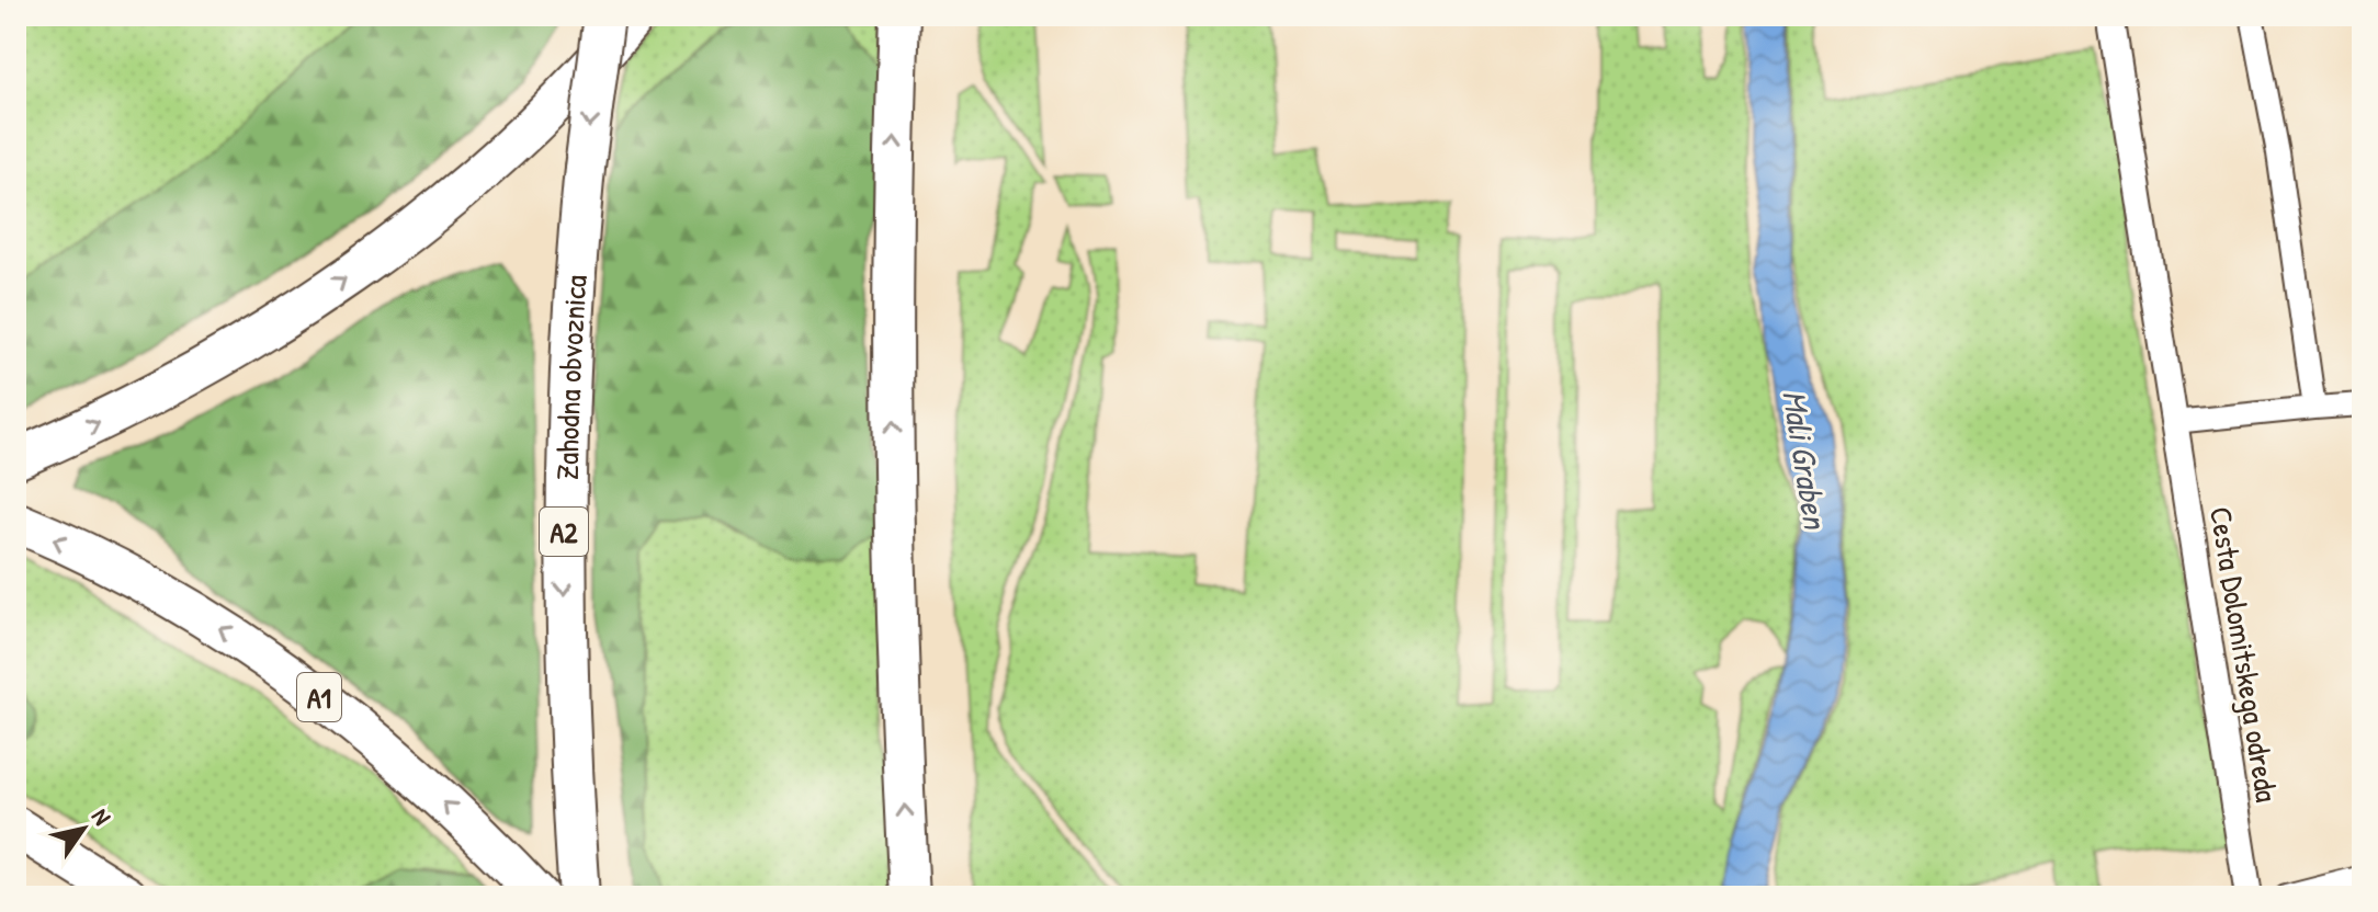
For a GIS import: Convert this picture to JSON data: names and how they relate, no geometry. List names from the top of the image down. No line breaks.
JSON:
{"streets":{"highway":["Zahodna obvoznica","A2","A1"],"street":["Cesta Dolomitskega odreda"]},"water":["Mali Graben"],"north":"top right"}
